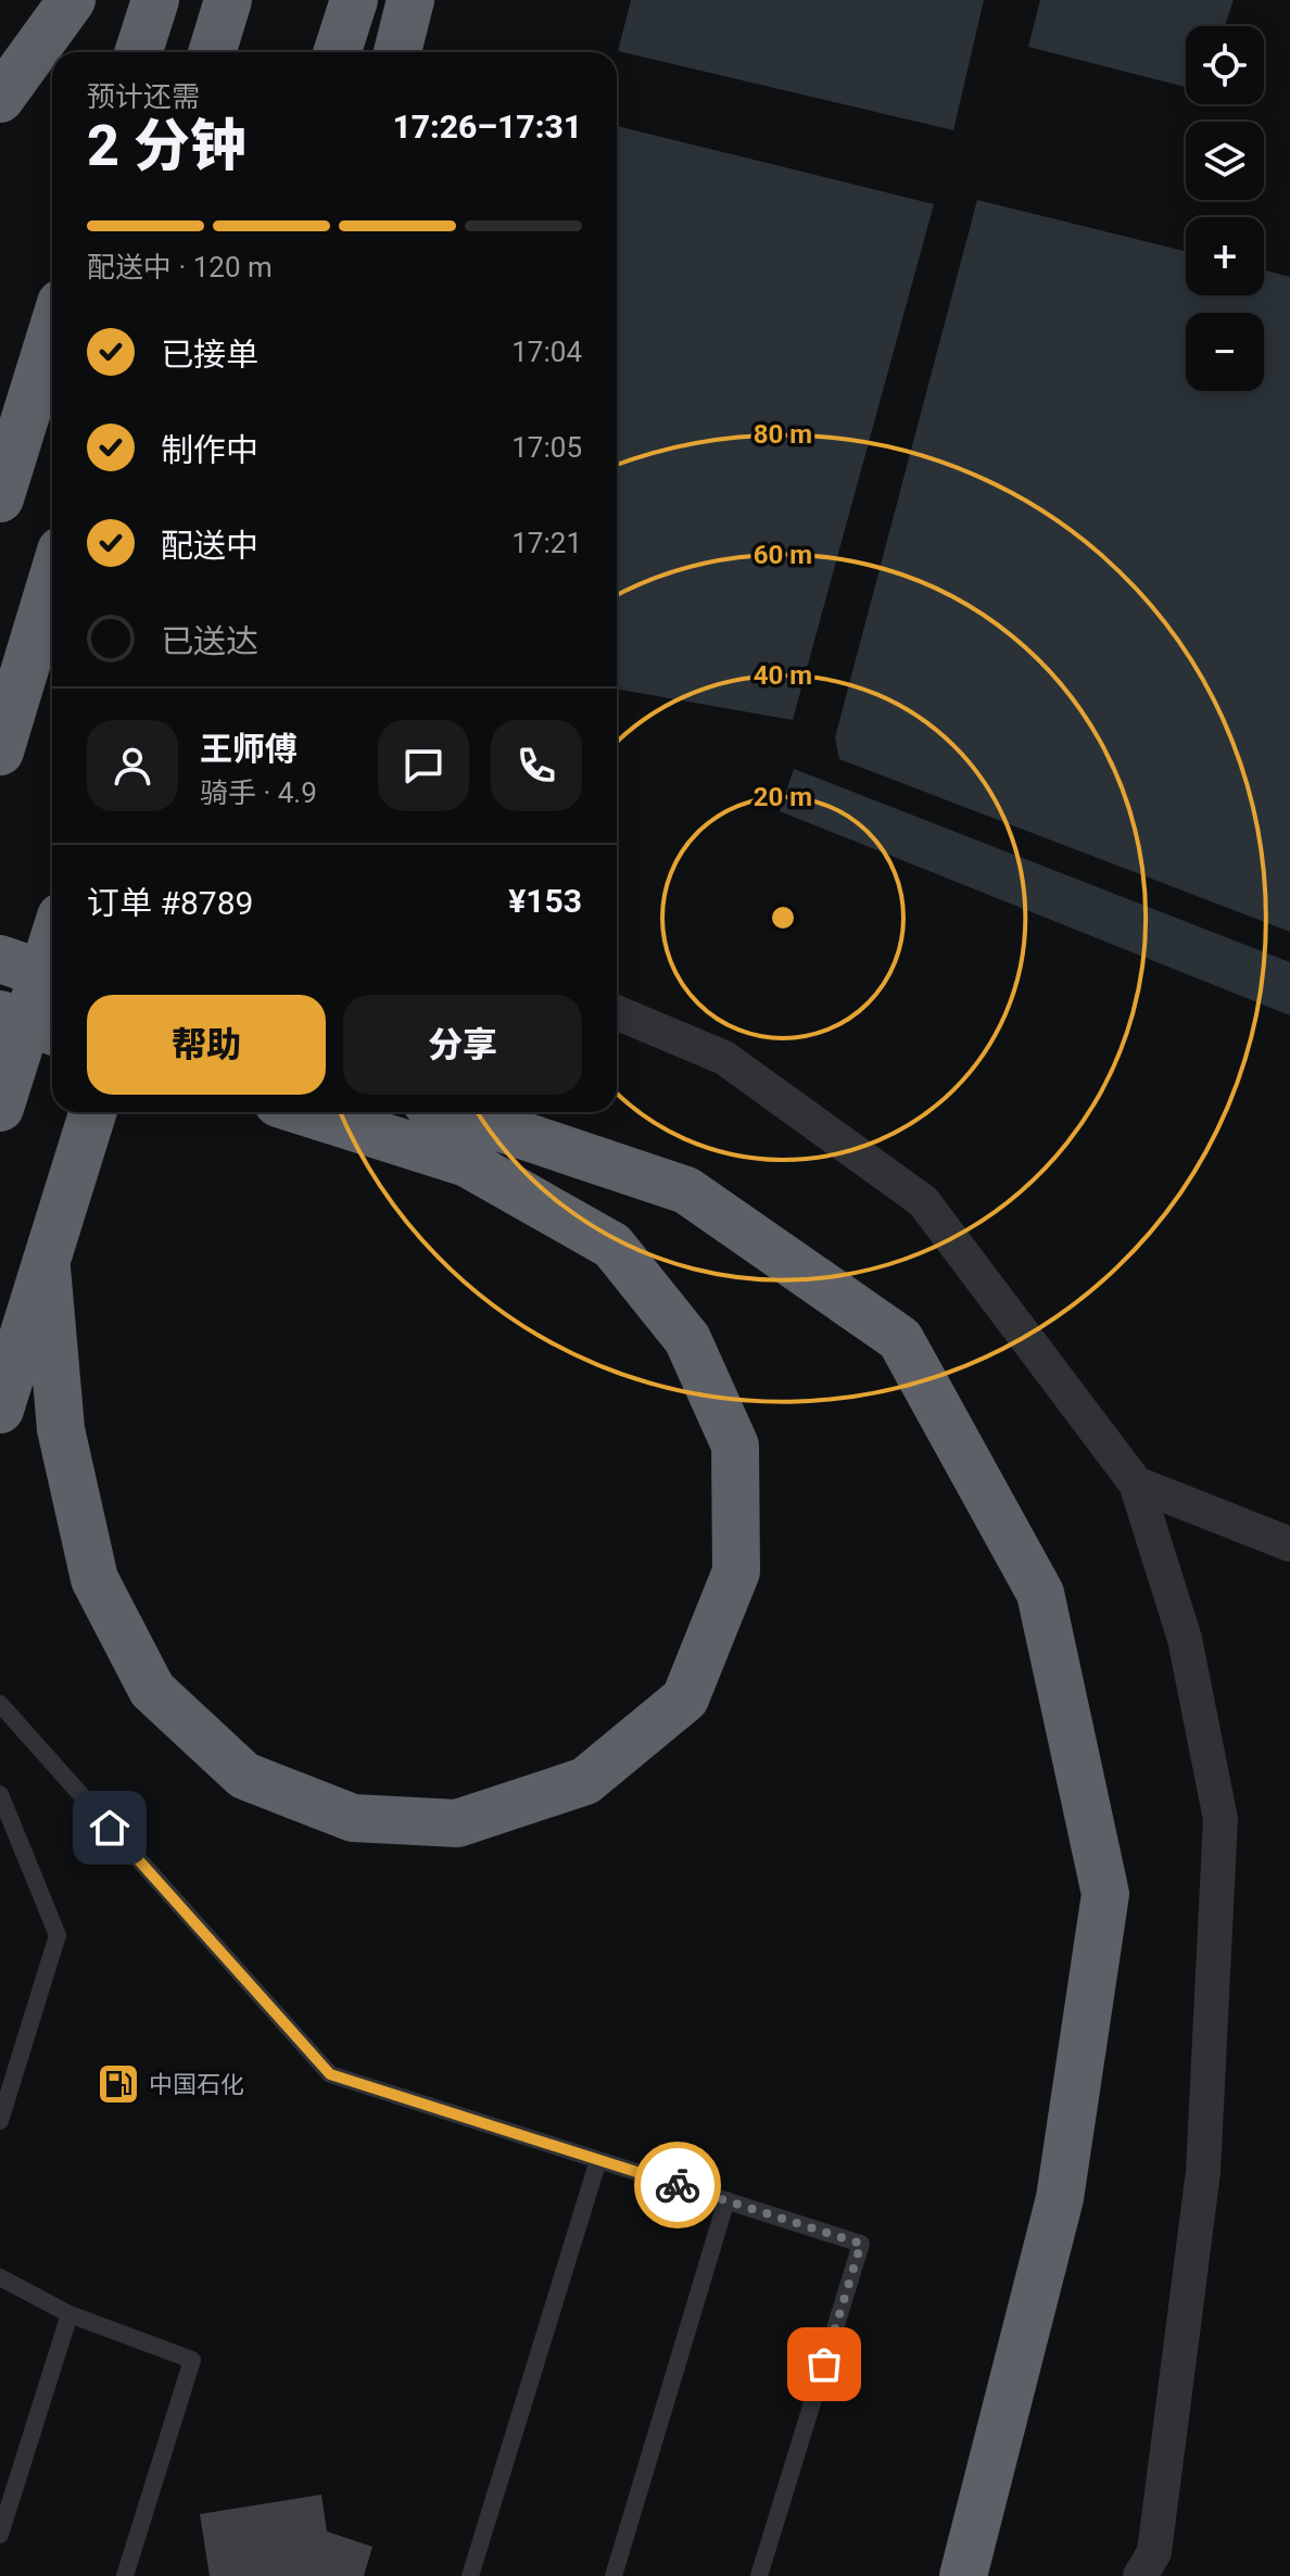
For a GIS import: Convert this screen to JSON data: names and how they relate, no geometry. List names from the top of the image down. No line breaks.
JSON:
{"places":{"fuel station":["中国石化"]},"page":{"map_buttons":["+","−"],"heading":["2 分钟","预计还需","17:26–17:31"],"panel":["王师傅","骑手 · 4.9","订单 #8789","¥153"],"bar":"配送中 · 120 m","list":[["已接单","17:04"],["制作中","17:05"],["配送中","17:21"],"已送达"],"buttons":["帮助","分享"]},"rings":["80 m","60 m","40 m","20 m"]}
